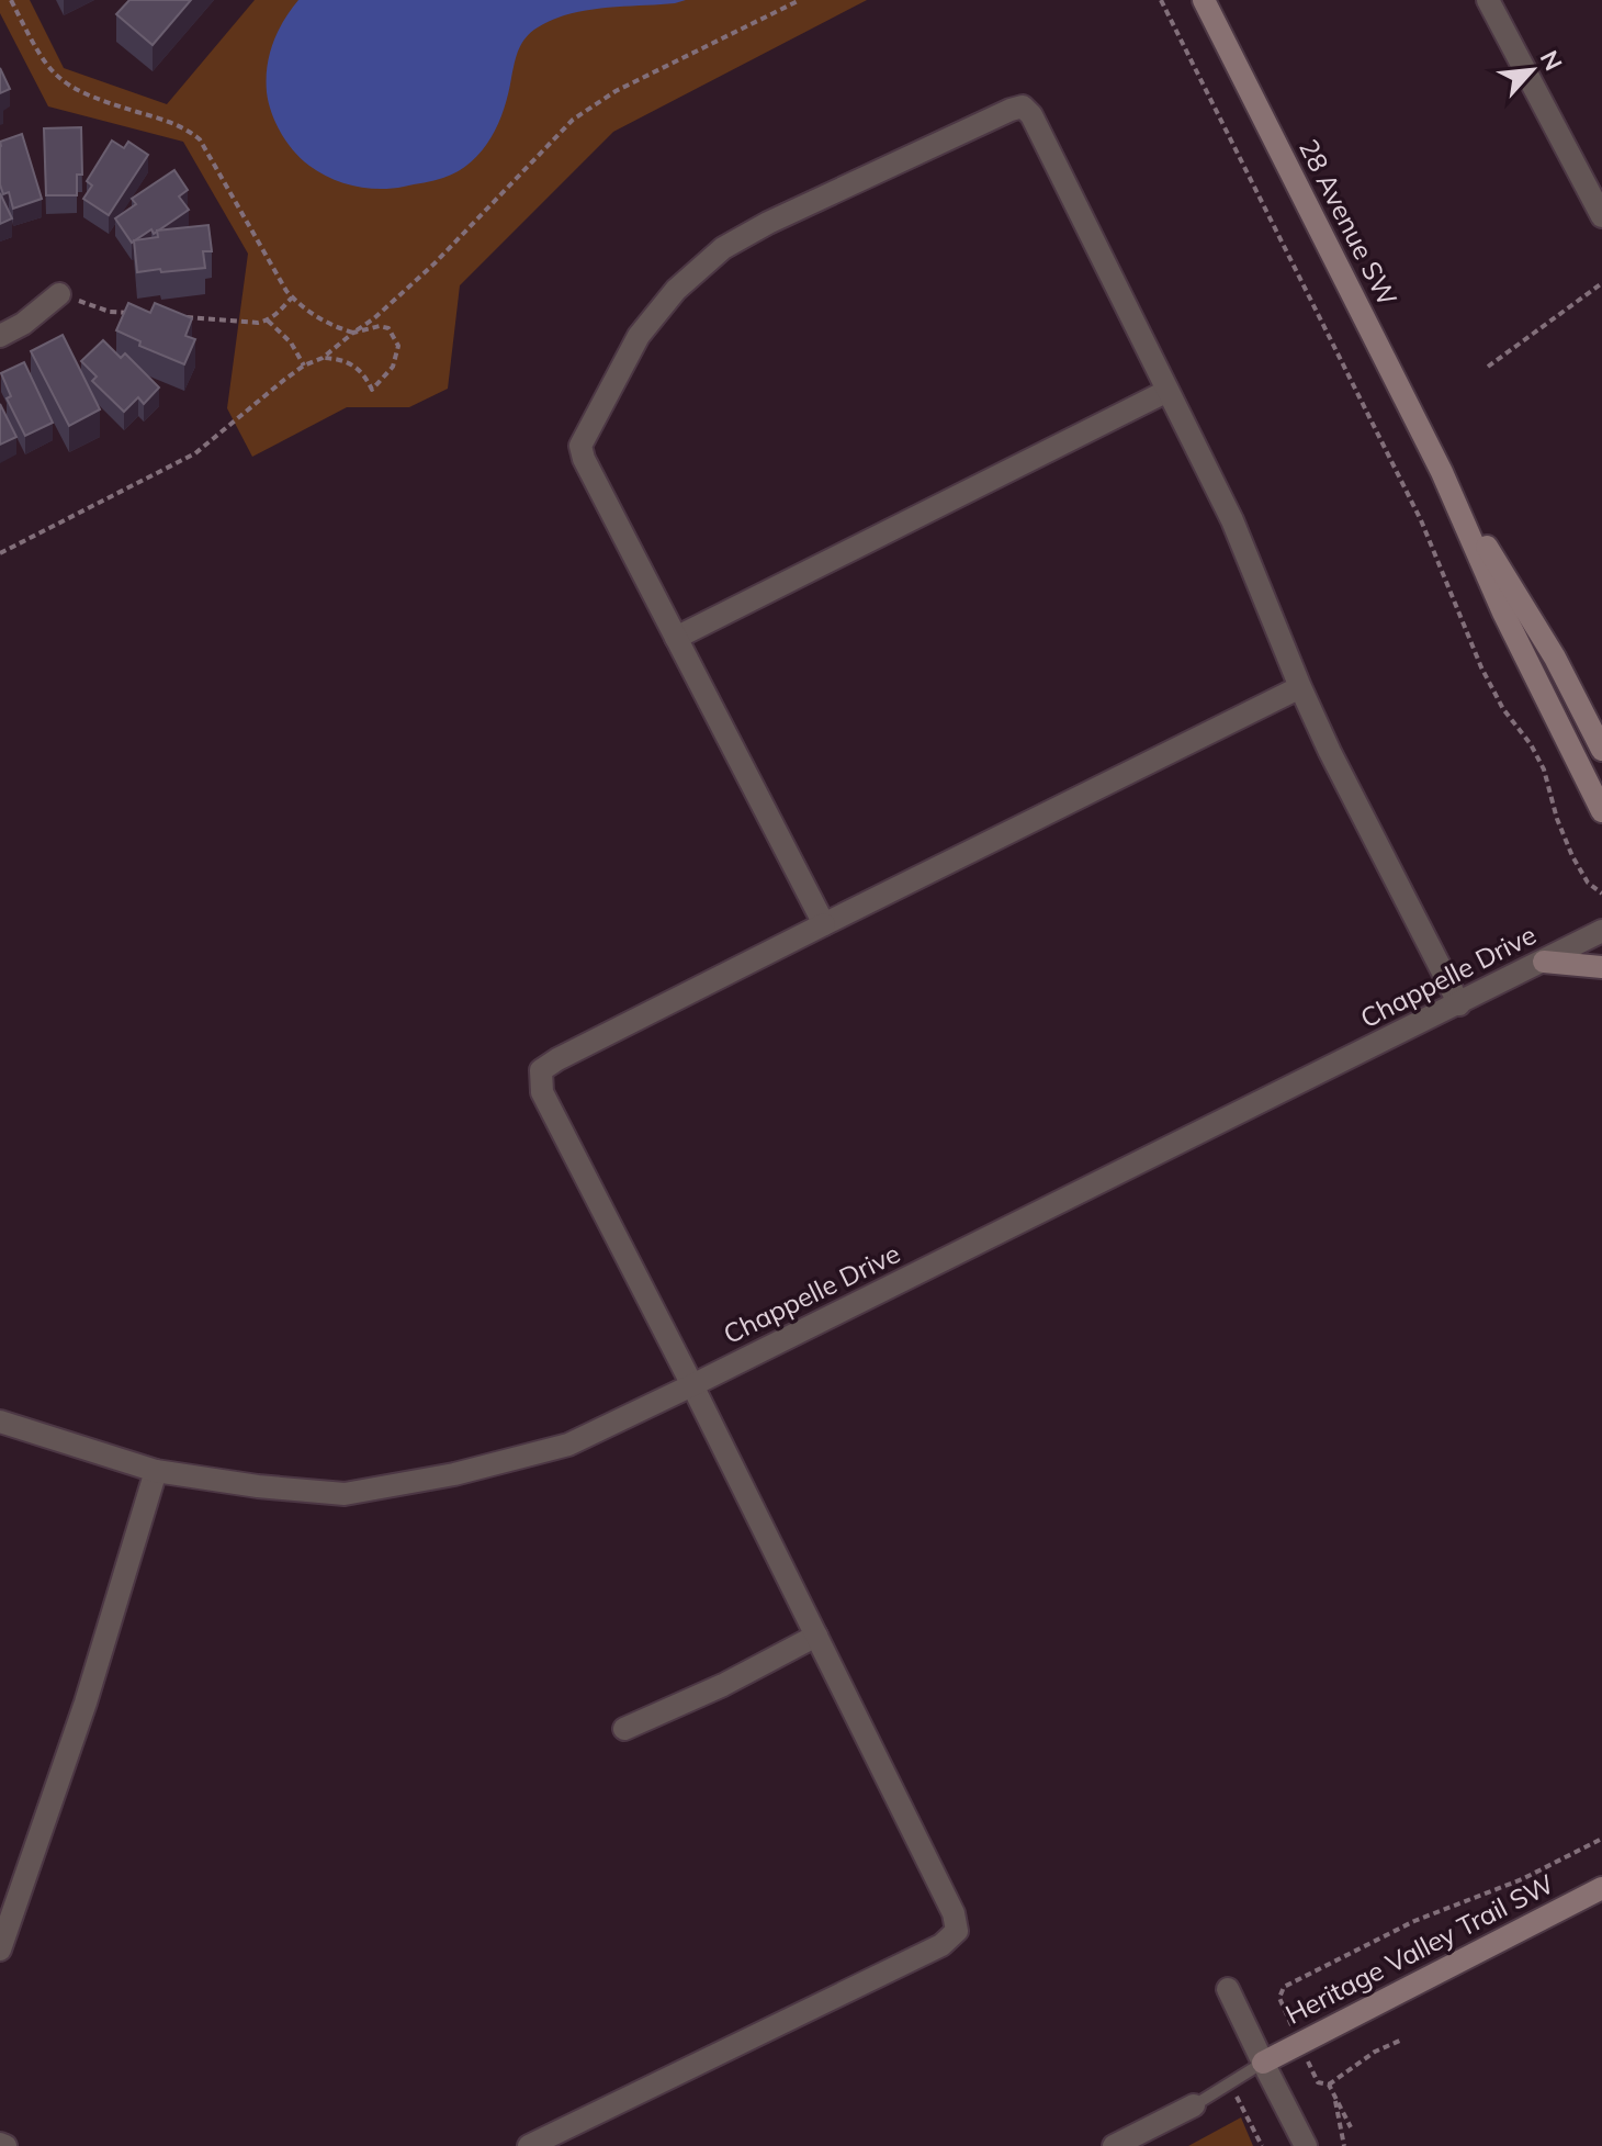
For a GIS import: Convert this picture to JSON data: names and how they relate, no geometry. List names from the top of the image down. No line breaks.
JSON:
{"streets":{"main road":["28 Avenue SW","Heritage Valley Trail SW"],"street":["Chappelle Drive"]},"north":"top right"}
